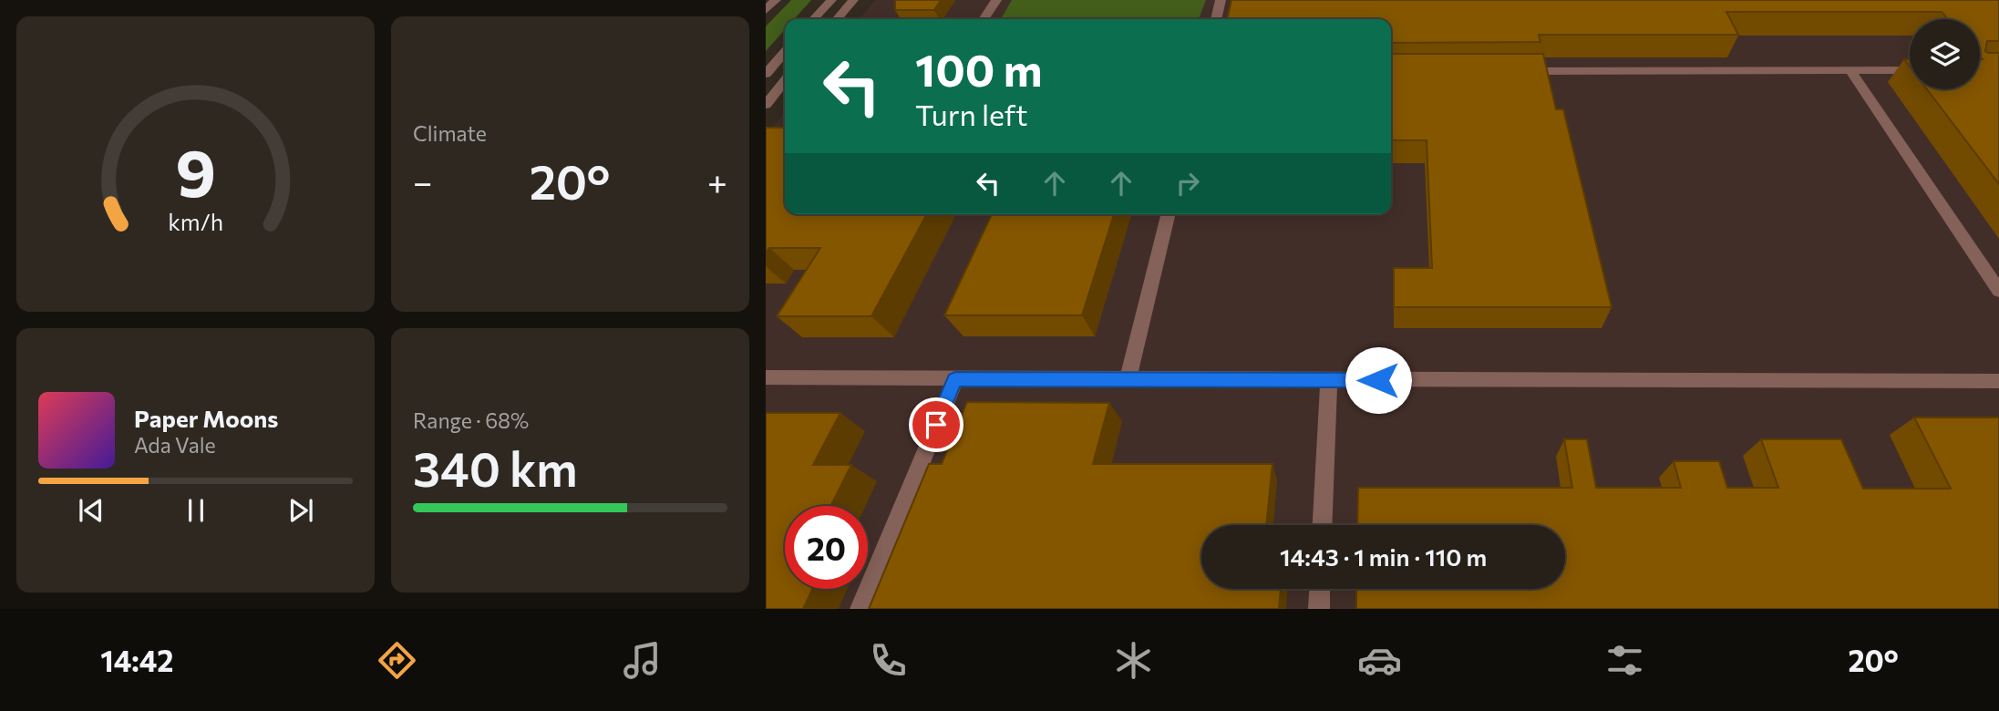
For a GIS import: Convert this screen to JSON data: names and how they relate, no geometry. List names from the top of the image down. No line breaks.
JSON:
{"page":{"tile":["Climate",["Range · 68%","340 km"]],"turn":["100 m","Turn left"],"heat":["−","20°","+"],"song":["Paper Moons","Ada Vale"],"limit":"20","trip":"14:43 · 1 min · 110 m","tabs":["14:42","20°"],"gauge":["9","km/h"]}}
